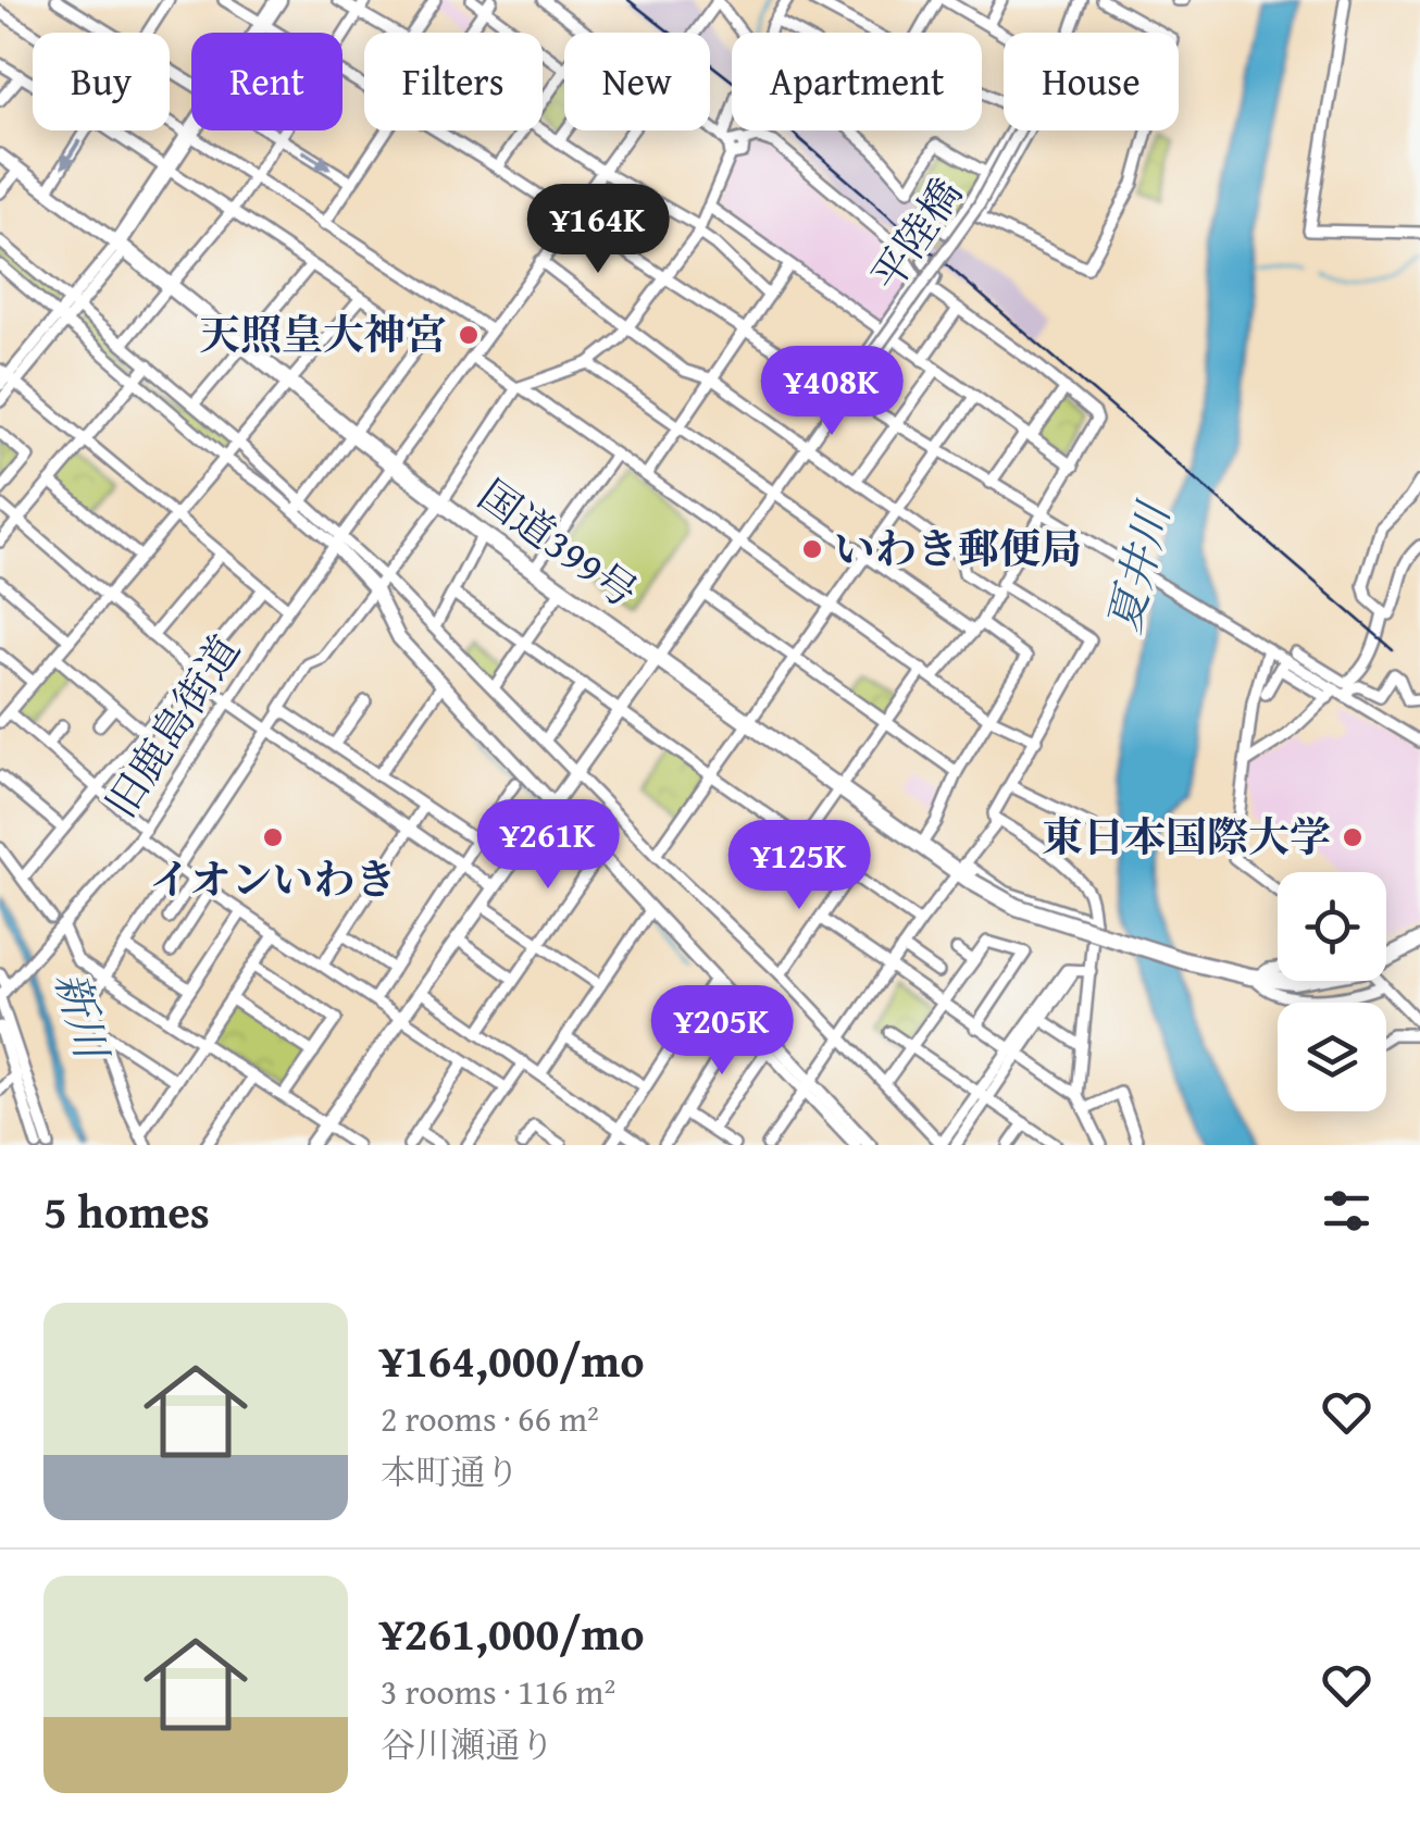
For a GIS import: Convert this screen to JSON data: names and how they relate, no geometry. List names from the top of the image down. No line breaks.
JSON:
{"streets":{"highway":["国道399号"],"street":["平陸橋","旧鹿島街道"]},"crossings":[["国道399号","旧鹿島街道"]],"water":["夏井川","新川"],"places":["天照皇大神宮","いわき郵便局","イオンいわき","東日本国際大学"],"page":{"chip":["Buy","Rent","Filters","New","Apartment","House"],"price":["¥164K","¥408K","¥261K","¥125K","¥205K"],"heading":"5 homes","list":[{"name":"¥164,000/mo","note":"2 rooms · 66 m² · 本町通り"},{"name":"¥261,000/mo","note":"3 rooms · 116 m² · 谷川瀬通り"}]}}
